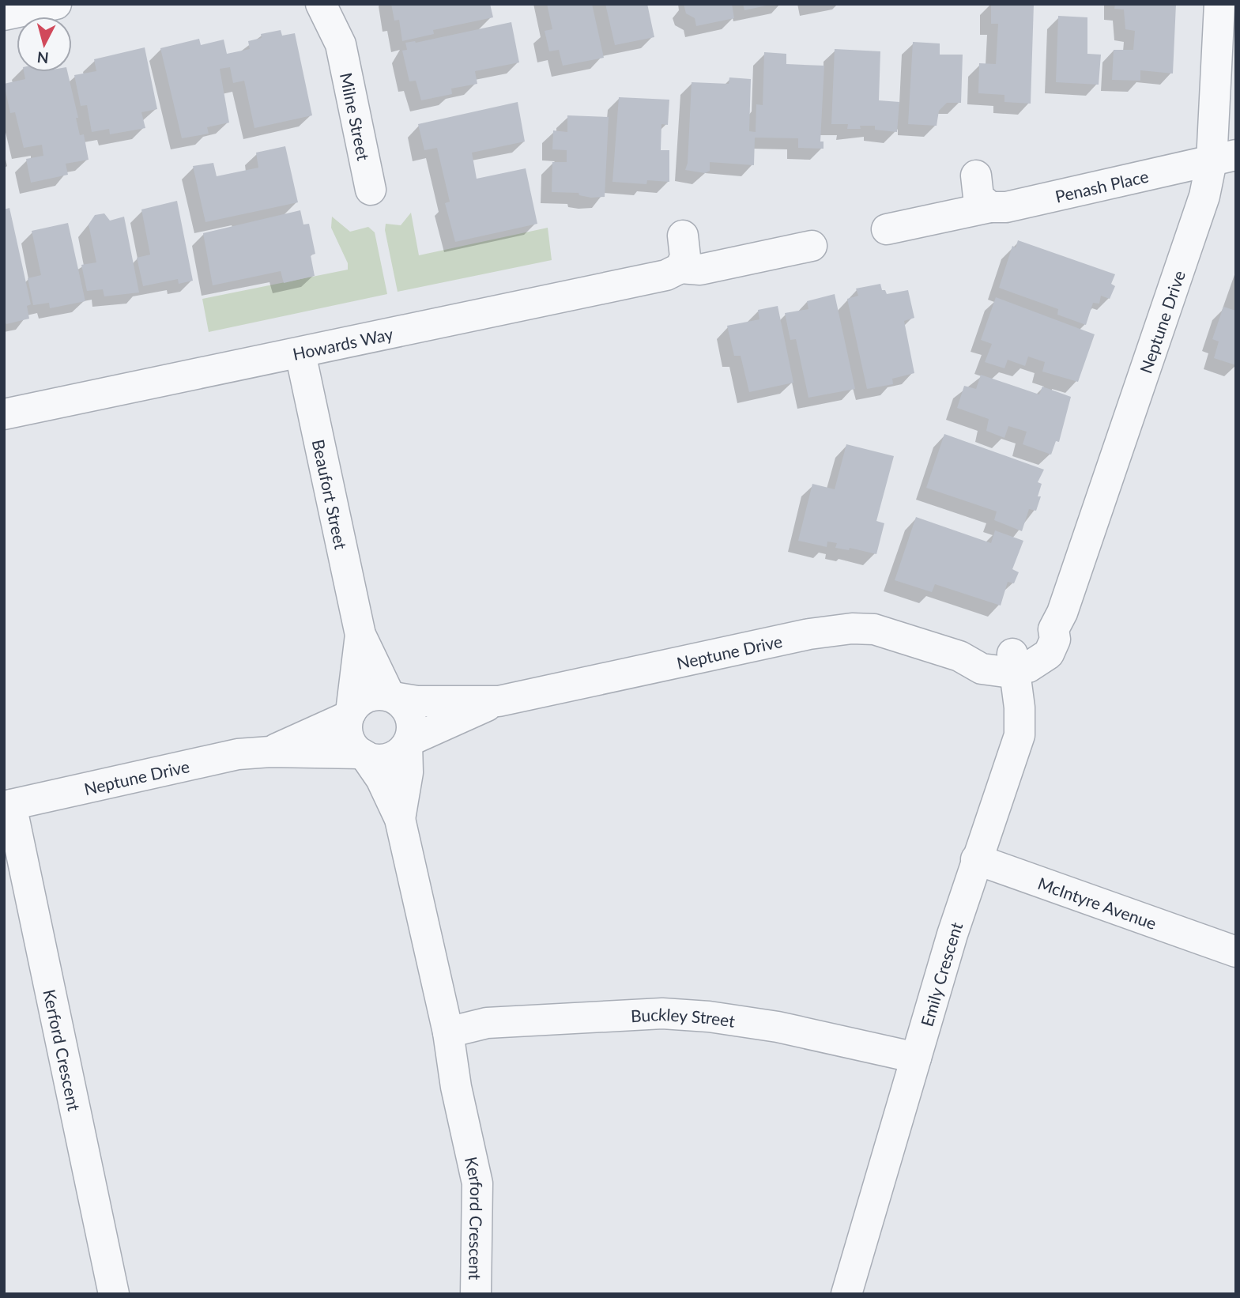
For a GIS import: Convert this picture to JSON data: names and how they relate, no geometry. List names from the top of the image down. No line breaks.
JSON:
{"streets":{"street":["Milne Street","Penash Place","Neptune Drive","Howards Way","Beaufort Street","McIntyre Avenue","Emily Crescent","Buckley Street","Kerford Crescent"]},"crossings":[["Penash Place","Neptune Drive"],["Neptune Drive","Beaufort Street"],["Neptune Drive","Emily Crescent"],["Neptune Drive","Kerford Crescent"],["Howards Way","Beaufort Street"],["Beaufort Street","Kerford Crescent"],["McIntyre Avenue","Emily Crescent"],["Emily Crescent","Buckley Street"],["Buckley Street","Kerford Crescent"]],"north":"bottom"}
